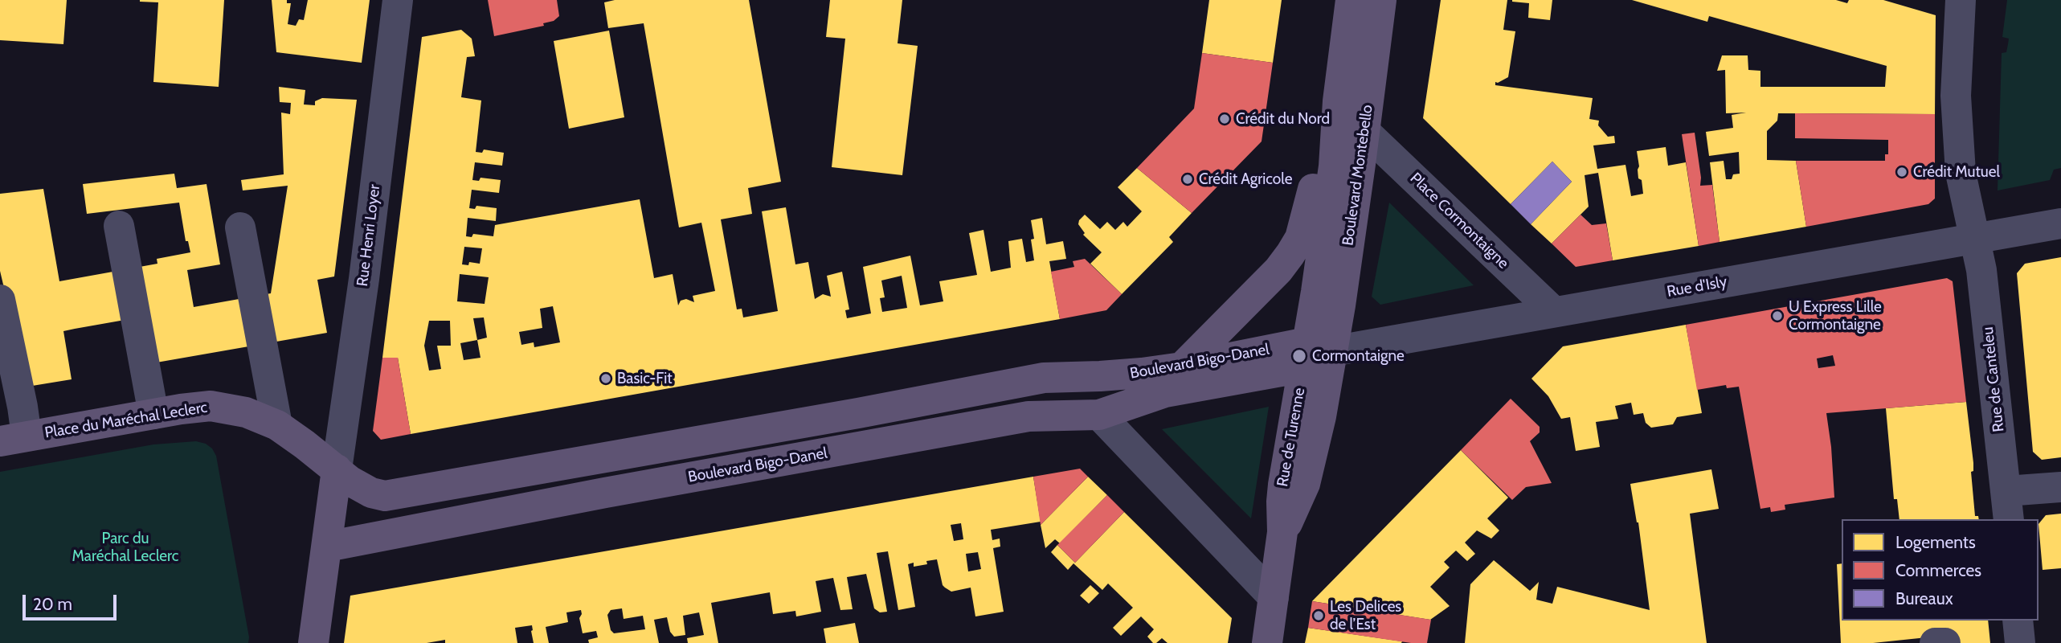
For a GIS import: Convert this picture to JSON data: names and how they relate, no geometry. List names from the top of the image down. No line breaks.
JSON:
{"streets":{"main road":["Boulevard Montebello","Boulevard Bigo-Danel","Place du Maréchal Leclerc","Rue de Turenne"],"street":["Place Cormontaigne","Rue Henri Loyer","Rue d'Isly","Rue de Canteleu"]},"crossings":[["Boulevard Montebello","Place Cormontaigne"],["Boulevard Montebello","Rue d'Isly"],["Boulevard Montebello","Boulevard Bigo-Danel"],["Boulevard Montebello","Rue de Turenne"],["Place Cormontaigne","Rue d'Isly"],["Rue Henri Loyer","Place du Maréchal Leclerc"],["Rue d'Isly","Boulevard Bigo-Danel"],["Rue d'Isly","Rue de Canteleu"],["Rue d'Isly","Rue de Turenne"],["Boulevard Bigo-Danel","Place du Maréchal Leclerc"],["Boulevard Bigo-Danel","Rue de Turenne"]],"parks":["Parc du Maréchal Leclerc"],"places":["Crédit du Nord","Crédit Mutuel","Crédit Agricole","U Express Lille Cormontaigne","Cormontaigne","Basic-Fit","Les Delices de l’Est"],"legend":["Logements","Commerces","Bureaux"],"scale_bar":"20 m"}
